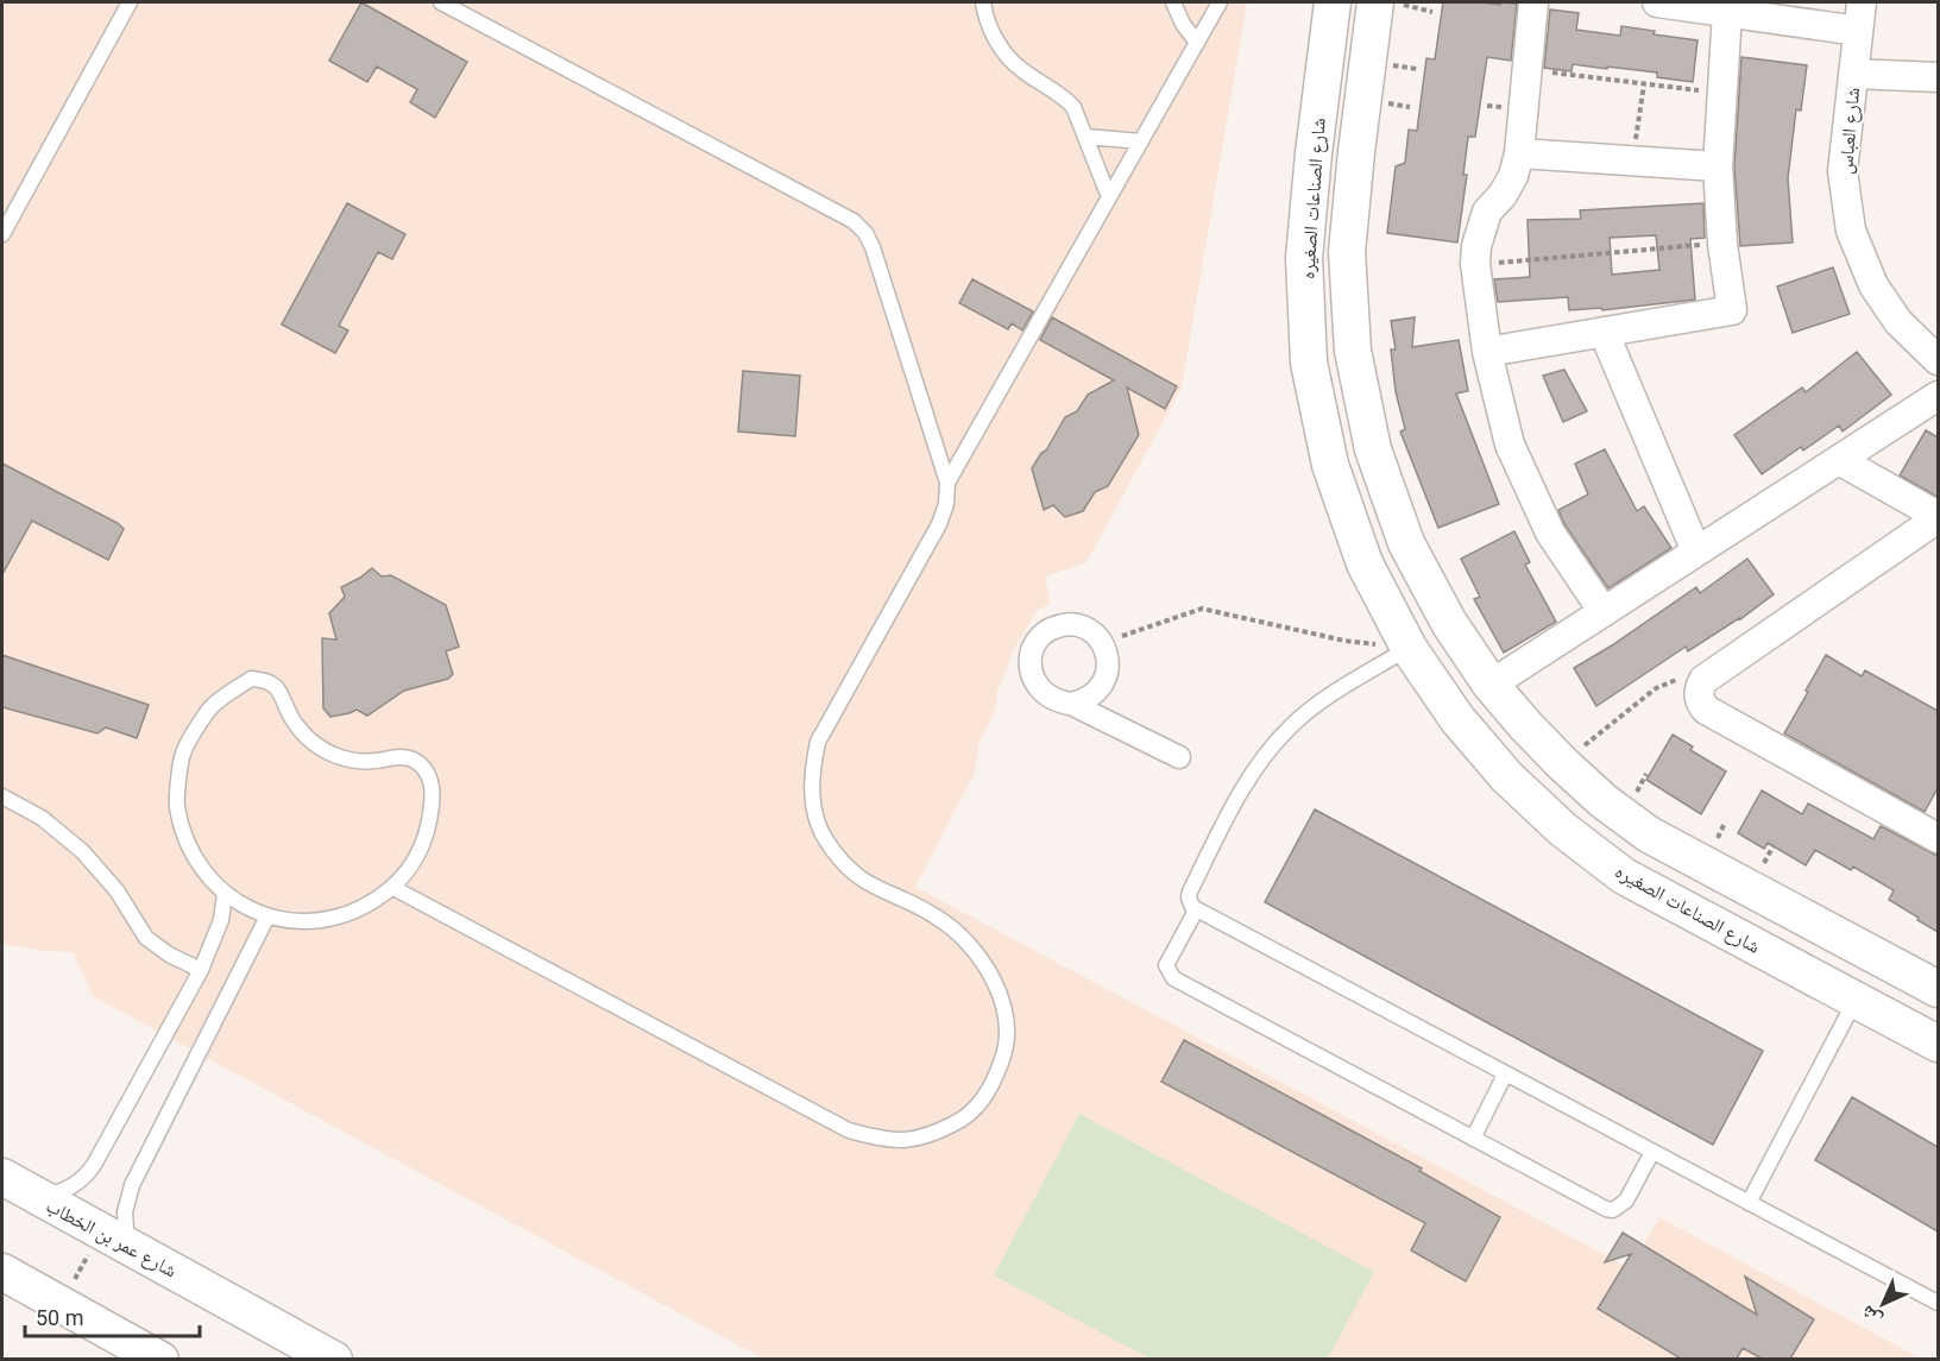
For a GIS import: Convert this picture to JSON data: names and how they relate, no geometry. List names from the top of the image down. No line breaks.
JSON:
{"streets":{"street":["شارع العباس","شارع الصناعات الصغيره","شارع عمر بن الخطاب"]},"scale_bar":"50 m","north":"bottom left"}
